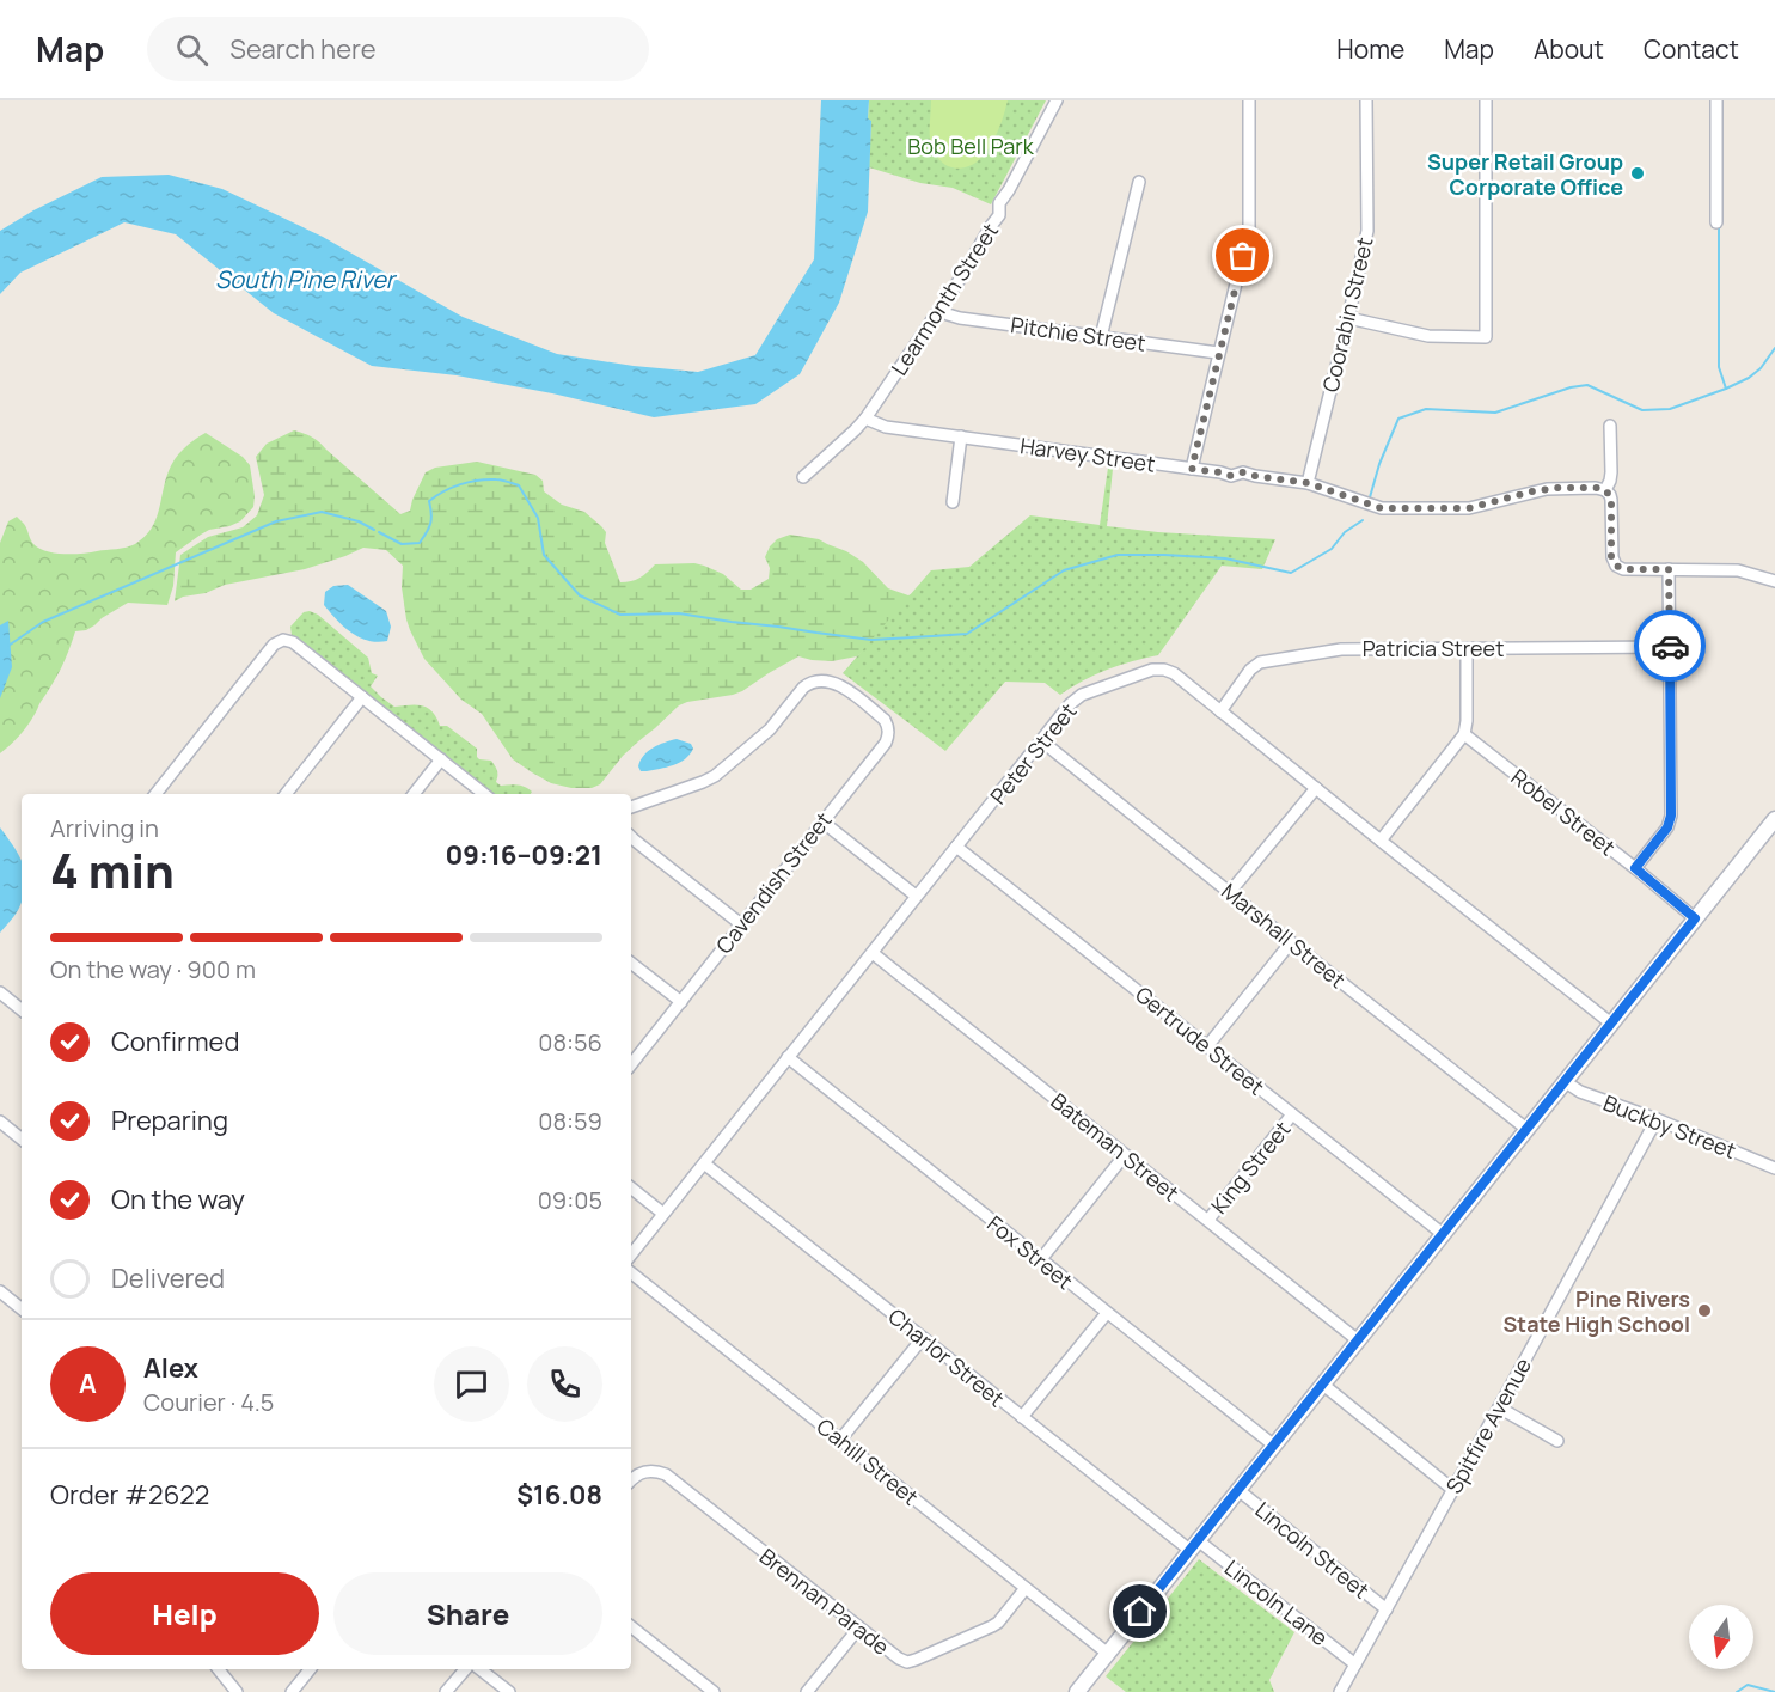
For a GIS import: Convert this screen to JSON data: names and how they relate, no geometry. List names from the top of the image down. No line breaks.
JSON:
{"streets":{"street":["Learmonth Street","Coorabin Street","Pitchie Street","Harvey Street","Patricia Street","Peter Street","Robel Street","Cavendish Street","Marshall Street","Gertrude Street","Buckby Street","Bateman Street","King Street","Fox Street","Charlor Street","Spitfire Avenue","Cahill Street","Lincoln Street","Brennan Parade","Lincoln Lane"]},"crossings":[["Learmonth Street","Pitchie Street"],["Learmonth Street","Harvey Street"],["Coorabin Street","Harvey Street"],["Patricia Street","Peter Street"],["Peter Street","Marshall Street"],["Peter Street","Gertrude Street"],["Peter Street","Bateman Street"],["Peter Street","Fox Street"],["Peter Street","Charlor Street"],["Gertrude Street","King Street"],["Buckby Street","Spitfire Avenue"],["Bateman Street","King Street"],["Charlor Street","Lincoln Lane"],["Spitfire Avenue","Lincoln Street"],["Spitfire Avenue","Lincoln Lane"],["Cahill Street","Brennan Parade"]],"water":["South Pine River"],"parks":["Bob Bell Park"],"places":["Super Retail Group Corporate Office","Pine Rivers State High School"],"north":"bottom","page":{"header":"Map","search":"Search here","nav":["Home","Map","About","Contact"],"heading":["4 min","Arriving in","09:16–09:21"],"panel":["Alex","Courier · 4.5","Order #2622","$16.08"],"bar":"On the way · 900 m","list":[["Confirmed","08:56"],["Preparing","08:59"],["On the way","09:05"],"Delivered"],"round":"A","buttons":["Help","Share"]}}
